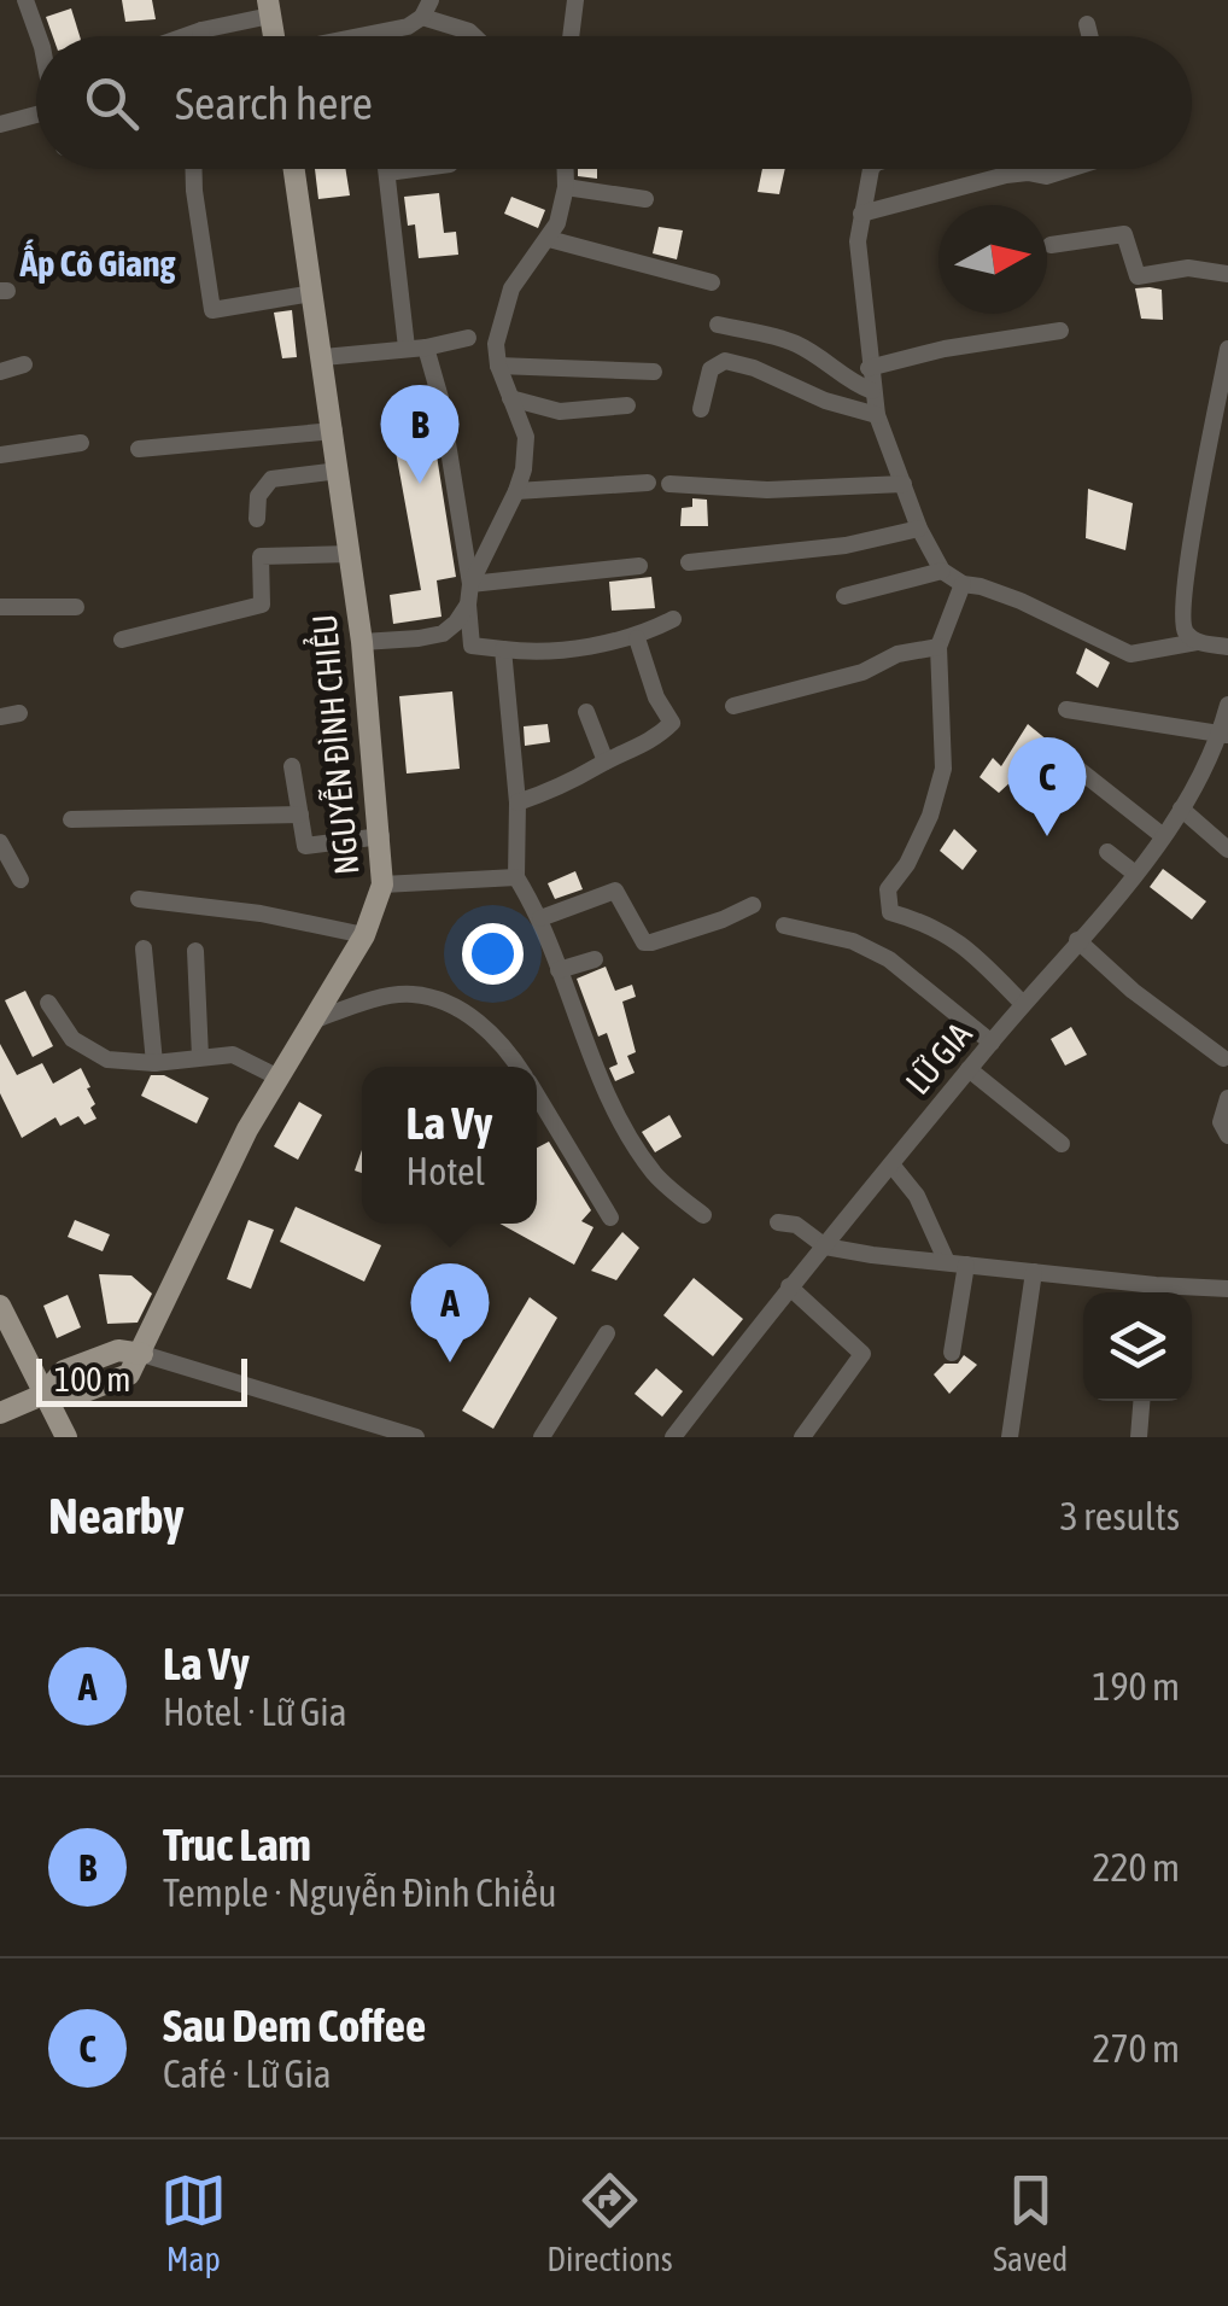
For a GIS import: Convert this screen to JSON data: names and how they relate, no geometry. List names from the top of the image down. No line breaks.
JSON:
{"streets":{"main road":["NGUYỄN ĐÌNH CHIỂU"],"street":["LỮ GIA"]},"districts":["Ấp Cô Giang"],"scale_bar":"100 m","north":"right","page":{"search":"Search here","pins":["B","C","A"],"popup":["La Vy","Hotel"],"scale":"100 m","heading":["Nearby","3 results"],"list":[{"mark":"A","name":"La Vy","note":"Hotel · Lữ Gia","value":"190 m"},{"mark":"B","name":"Truc Lam","note":"Temple · Nguyễn Đình Chiểu","value":"220 m"},{"mark":"C","name":"Sau Dem Coffee","note":"Café · Lữ Gia","value":"270 m"}],"nav":["Map","Directions","Saved"]}}
